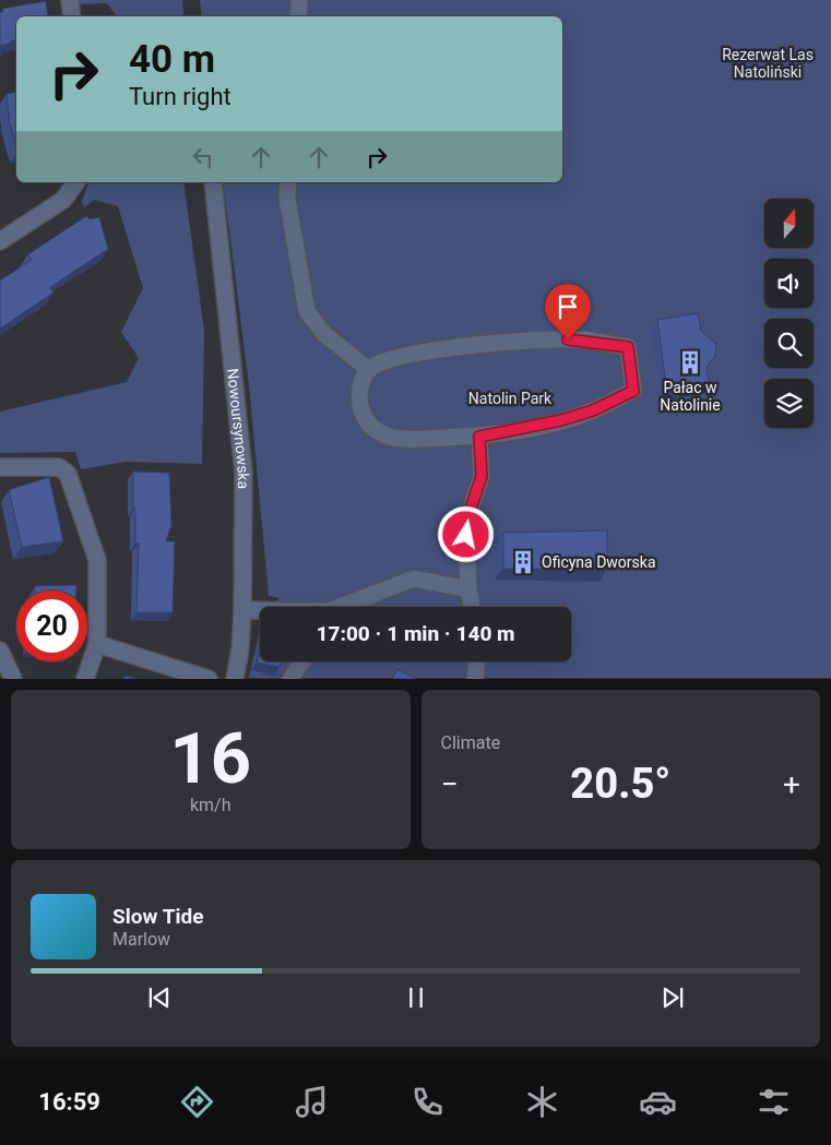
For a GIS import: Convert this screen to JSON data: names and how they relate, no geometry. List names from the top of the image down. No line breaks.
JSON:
{"streets":{"street":["Nowoursynowska"]},"parks":["Rezerwat Las Natoliński","Natolin Park"],"places":{"building":["Pałac w Natolinie","Oficyna Dworska"]},"north":"top","page":{"turn":["40 m","Turn right"],"limit":"20","trip":"17:00 · 1 min · 140 m","tile":[["16","km/h"],"Climate"],"heat":["−","20.5°","+"],"song":["Slow Tide","Marlow"],"tabs":"16:59"}}
